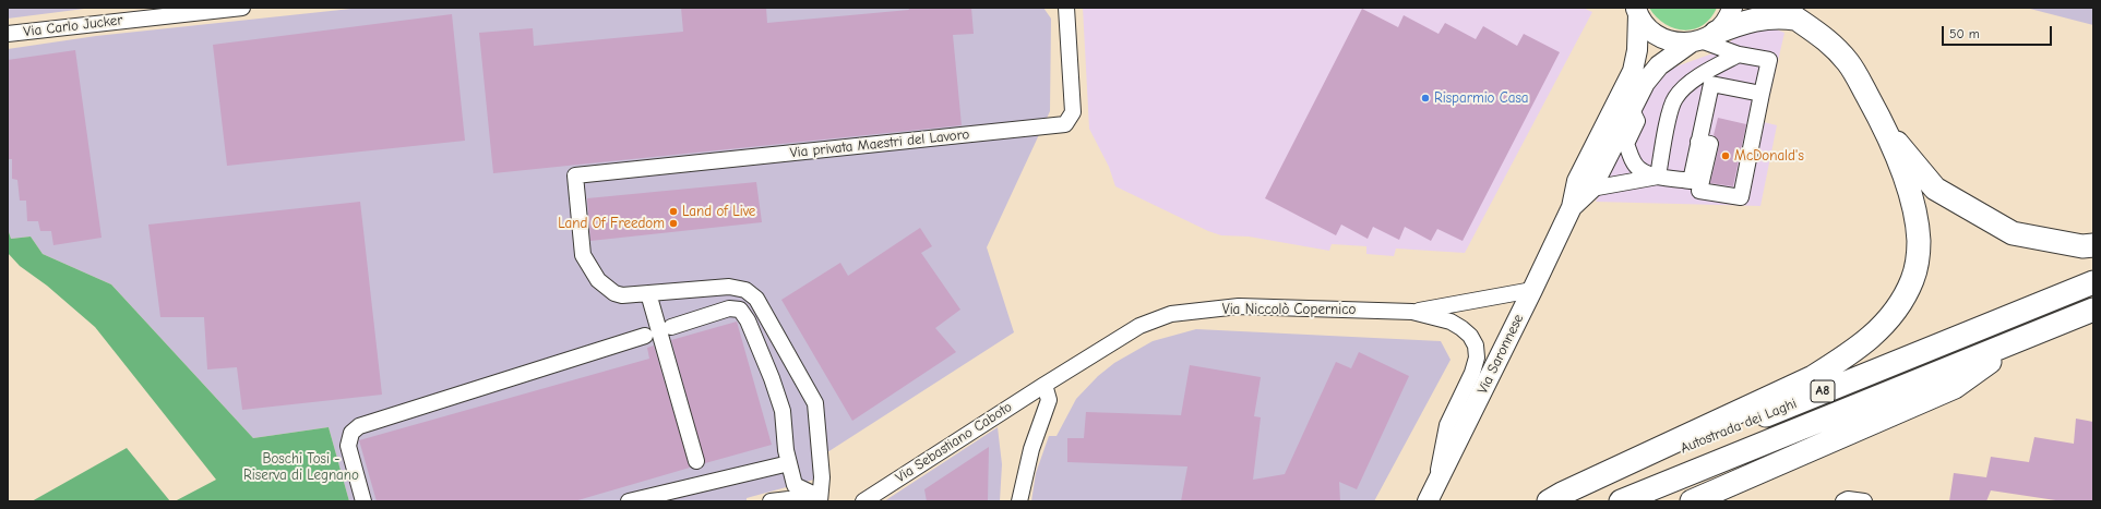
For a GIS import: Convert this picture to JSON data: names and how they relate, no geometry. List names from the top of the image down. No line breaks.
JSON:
{"streets":{"highway":["A8","Autostrada dei Laghi"],"main road":["Via Saronnese"],"street":["Via Carlo Jucker","Via privata Maestri del Lavoro","Via Niccolò Copernico","Via Sebastiano Caboto"]},"crossings":[["Via Niccolò Copernico","Via Saronnese"],["Via Niccolò Copernico","Via Sebastiano Caboto"]],"parks":["Boschi Tosi - Riserva di Legnano"],"places":["Risparmio Casa","McDonald's","Land of Live","Land Of Freedom"],"scale_bar":"50 m"}
